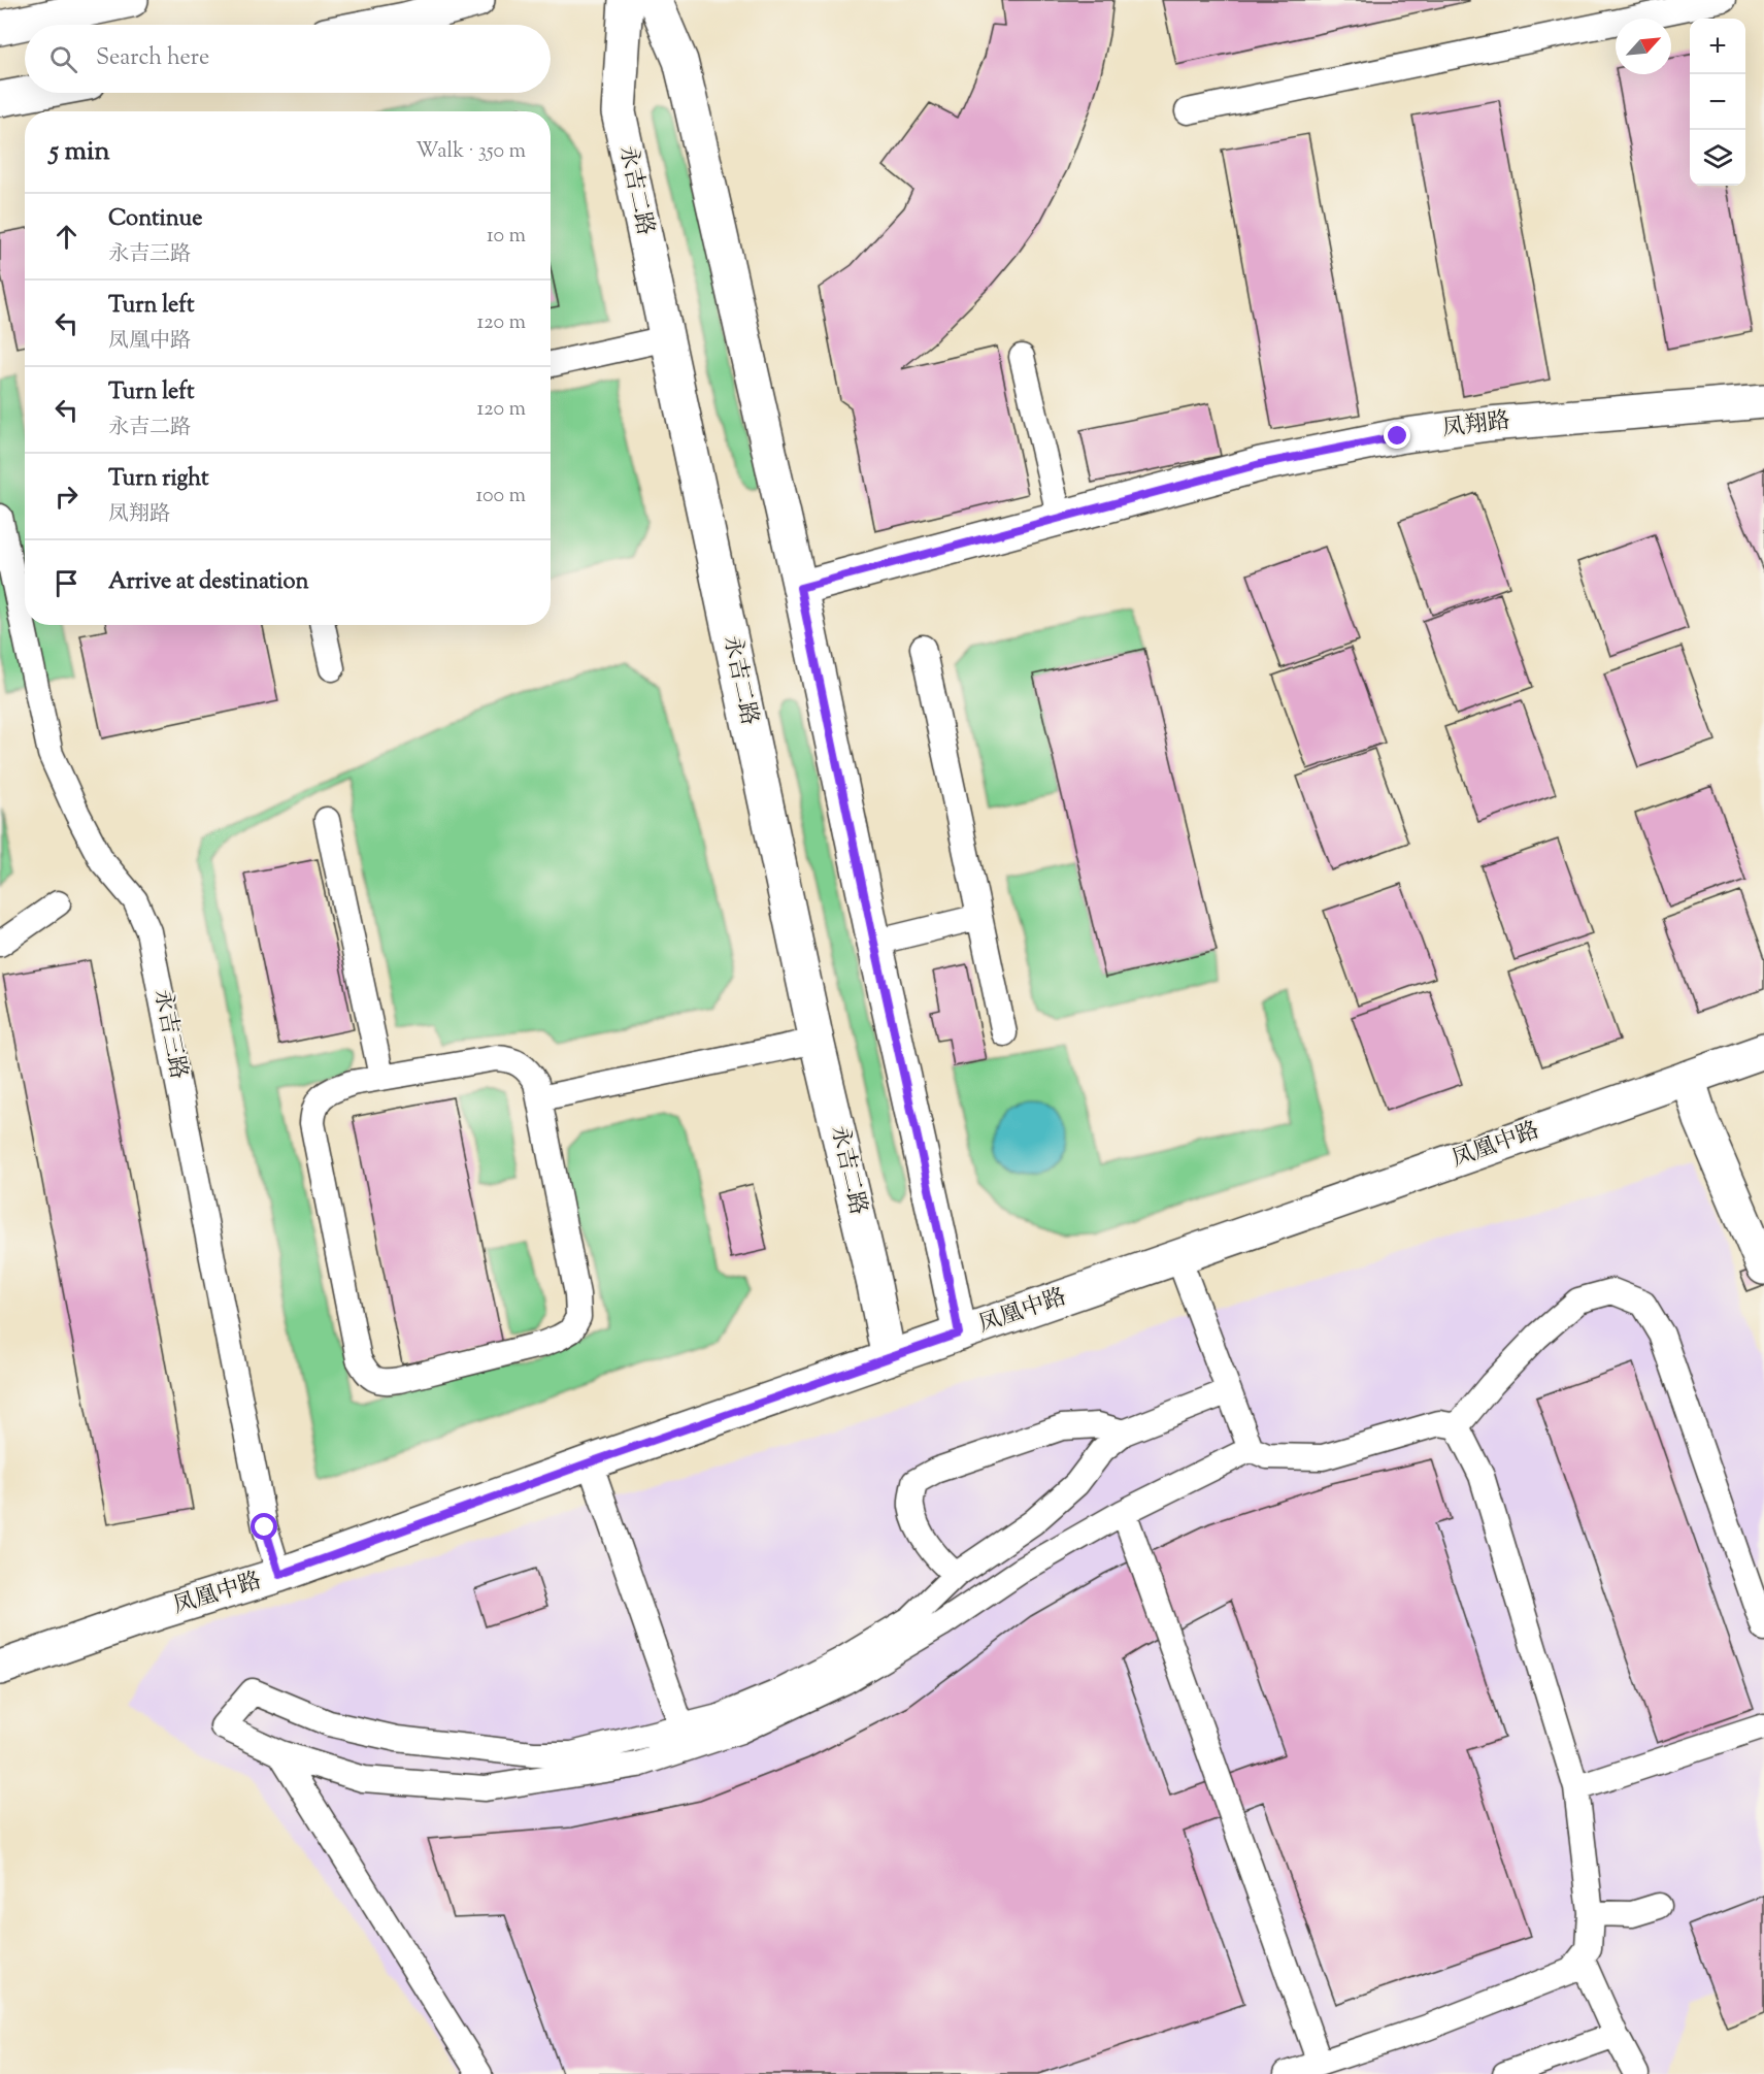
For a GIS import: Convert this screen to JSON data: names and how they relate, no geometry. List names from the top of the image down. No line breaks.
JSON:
{"streets":{"street":["永吉二路","凤翔路","凤凰中路"],"lane":["永吉三路"]},"crossings":[["永吉二路","凤凰中路"],["永吉三路","凤凰中路"]],"north":"top right","page":{"map_buttons":["+","−"],"search":"Search here","heading":["5 min","Walk · 350 m"],"list":[["Continue","永吉三路","10 m"],["Turn left","凤凰中路","120 m"],["Turn left","永吉二路","120 m"],["Turn right","凤翔路","100 m"],"Arrive at destination"]}}
